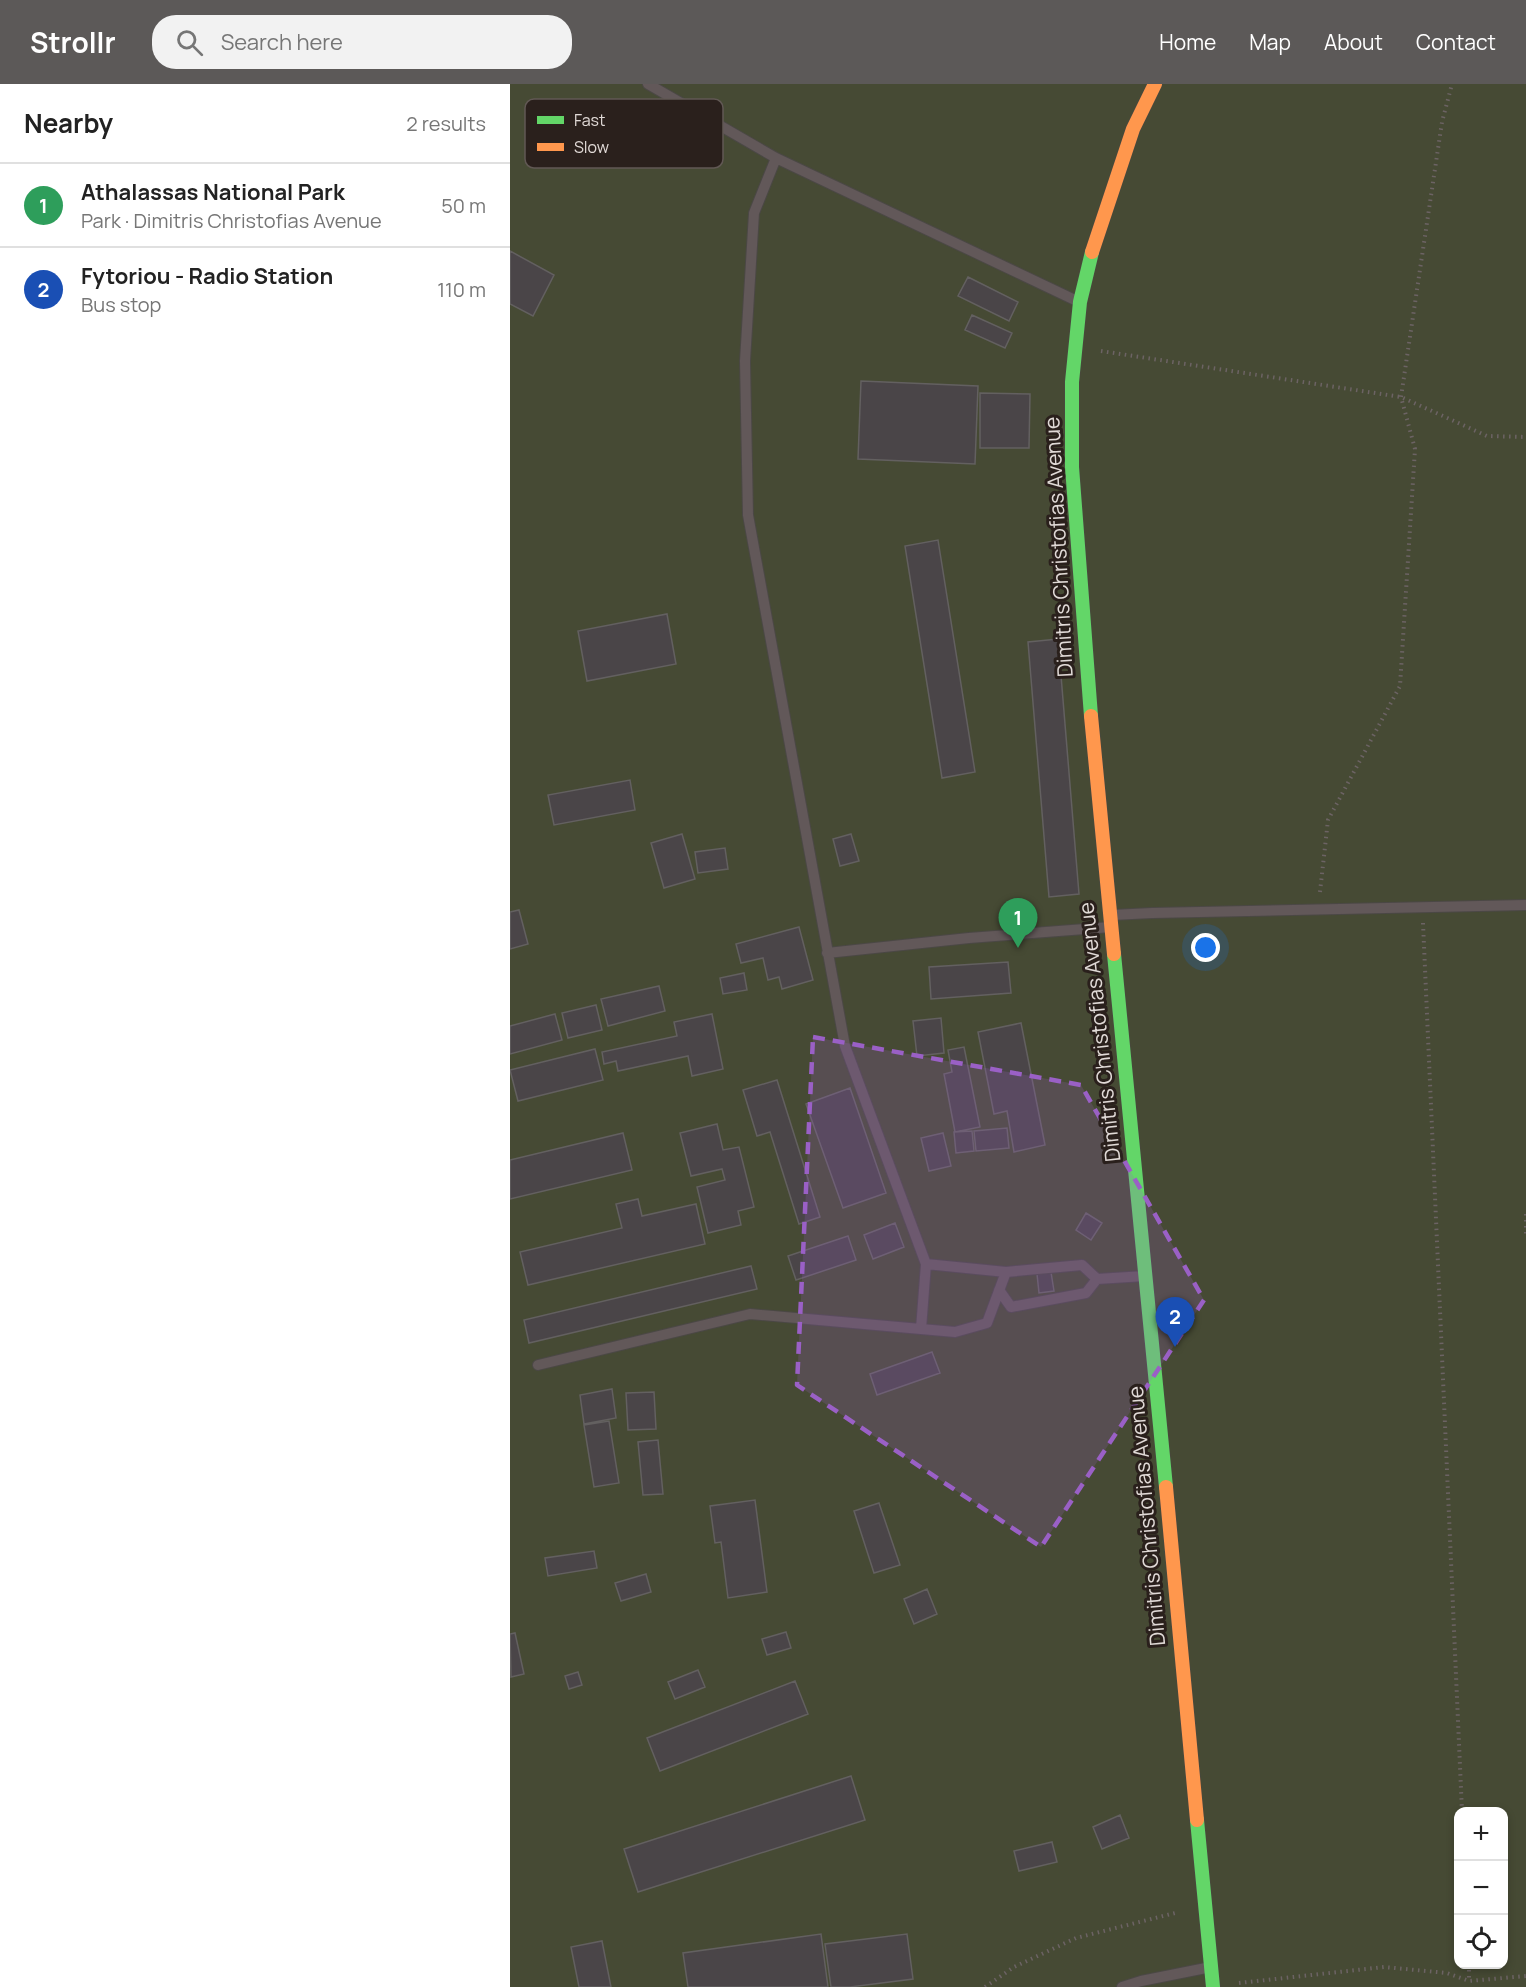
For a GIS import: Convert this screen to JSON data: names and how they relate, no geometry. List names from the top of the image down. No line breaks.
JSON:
{"streets":{"main road":["Dimitris Christofias Avenue"]},"legend":["Fast","Slow"],"page":{"header":"Strollr","search":"Search here","nav":["Home","Map","About","Contact"],"heading":["Nearby","2 results"],"list":[{"mark":"1","name":"Athalassas National Park","note":"Park · Dimitris Christofias Avenue","value":"50 m"},{"mark":"2","name":"Fytoriou - Radio Station","note":"Bus stop","value":"110 m"}],"pins":["1","2"],"map_buttons":["+","−"]}}
